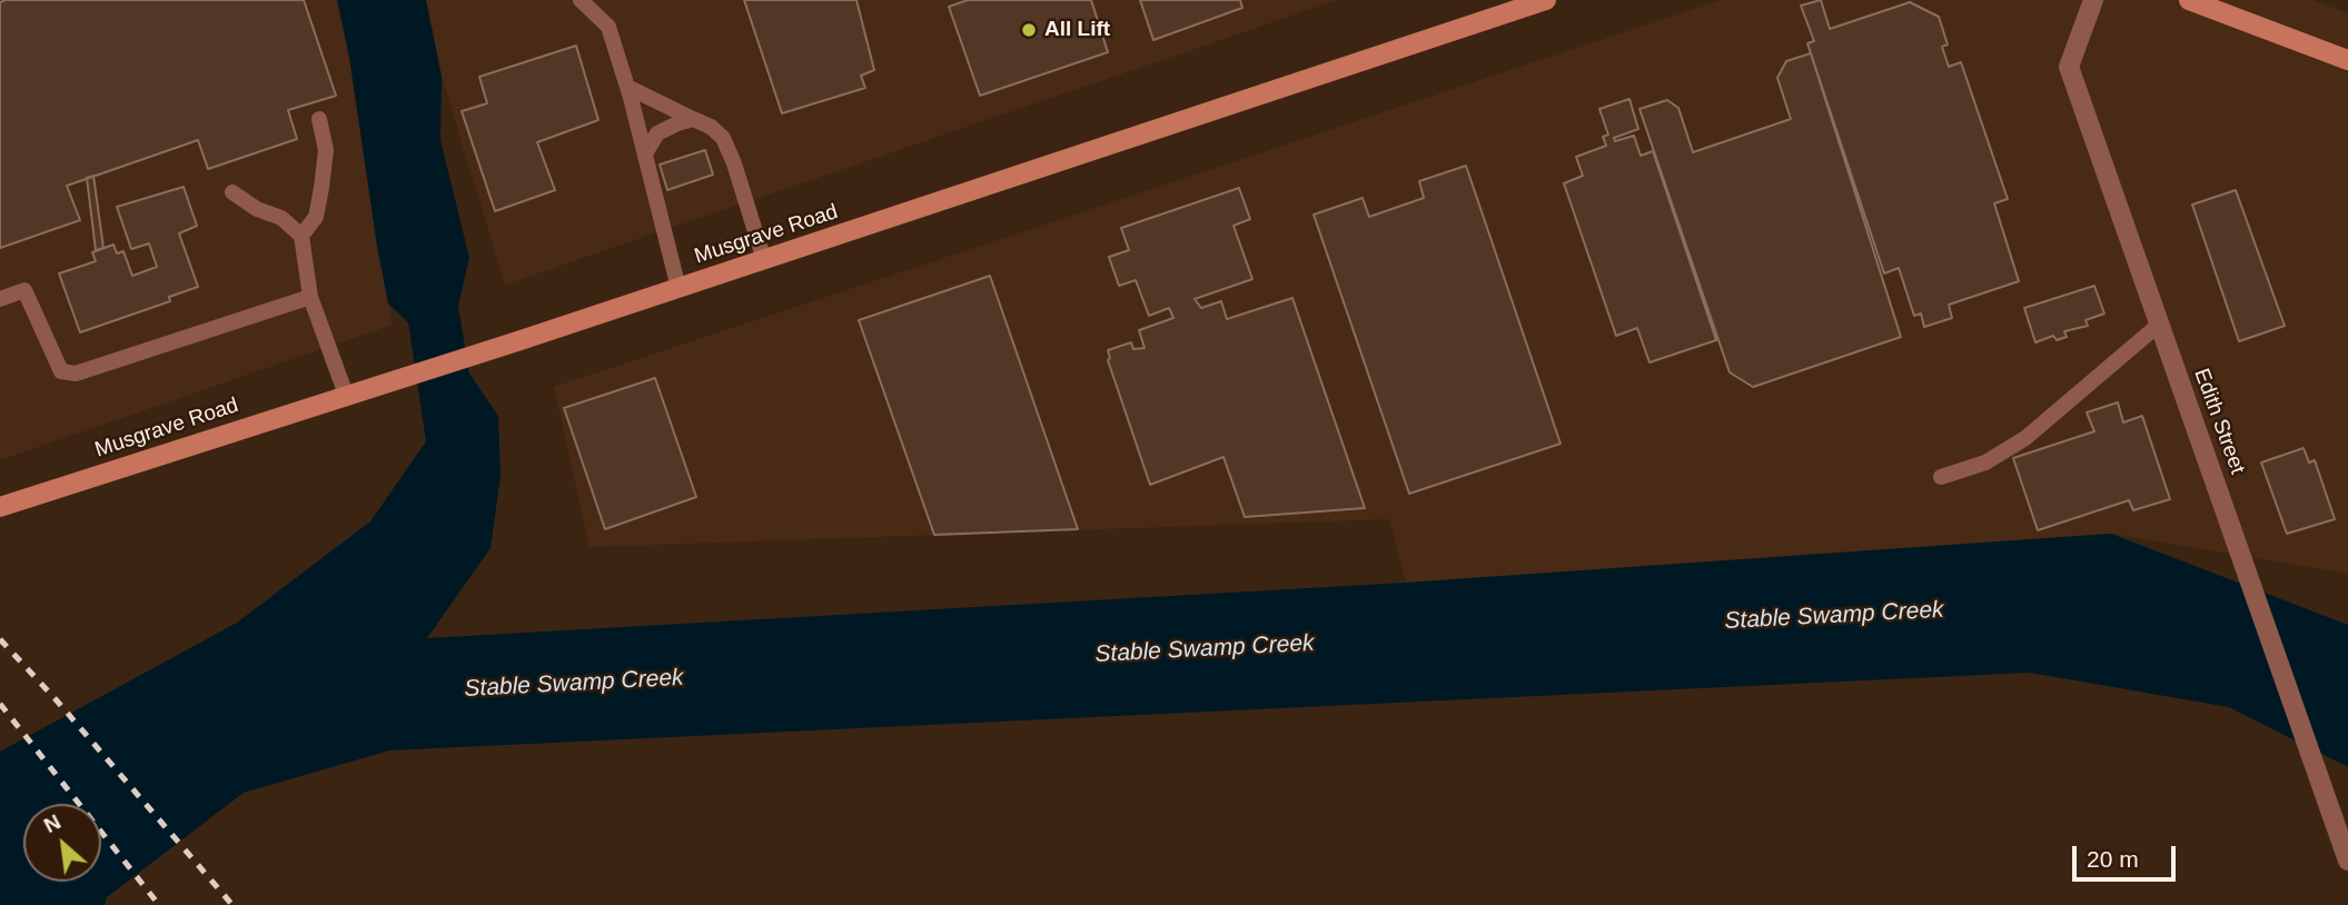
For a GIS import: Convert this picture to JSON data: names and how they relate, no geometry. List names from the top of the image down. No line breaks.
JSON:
{"streets":{"street":["Musgrave Road","Edith Street"]},"water":["Stable Swamp Creek"],"places":["All Lift"],"scale_bar":"20 m","north":"top left"}
